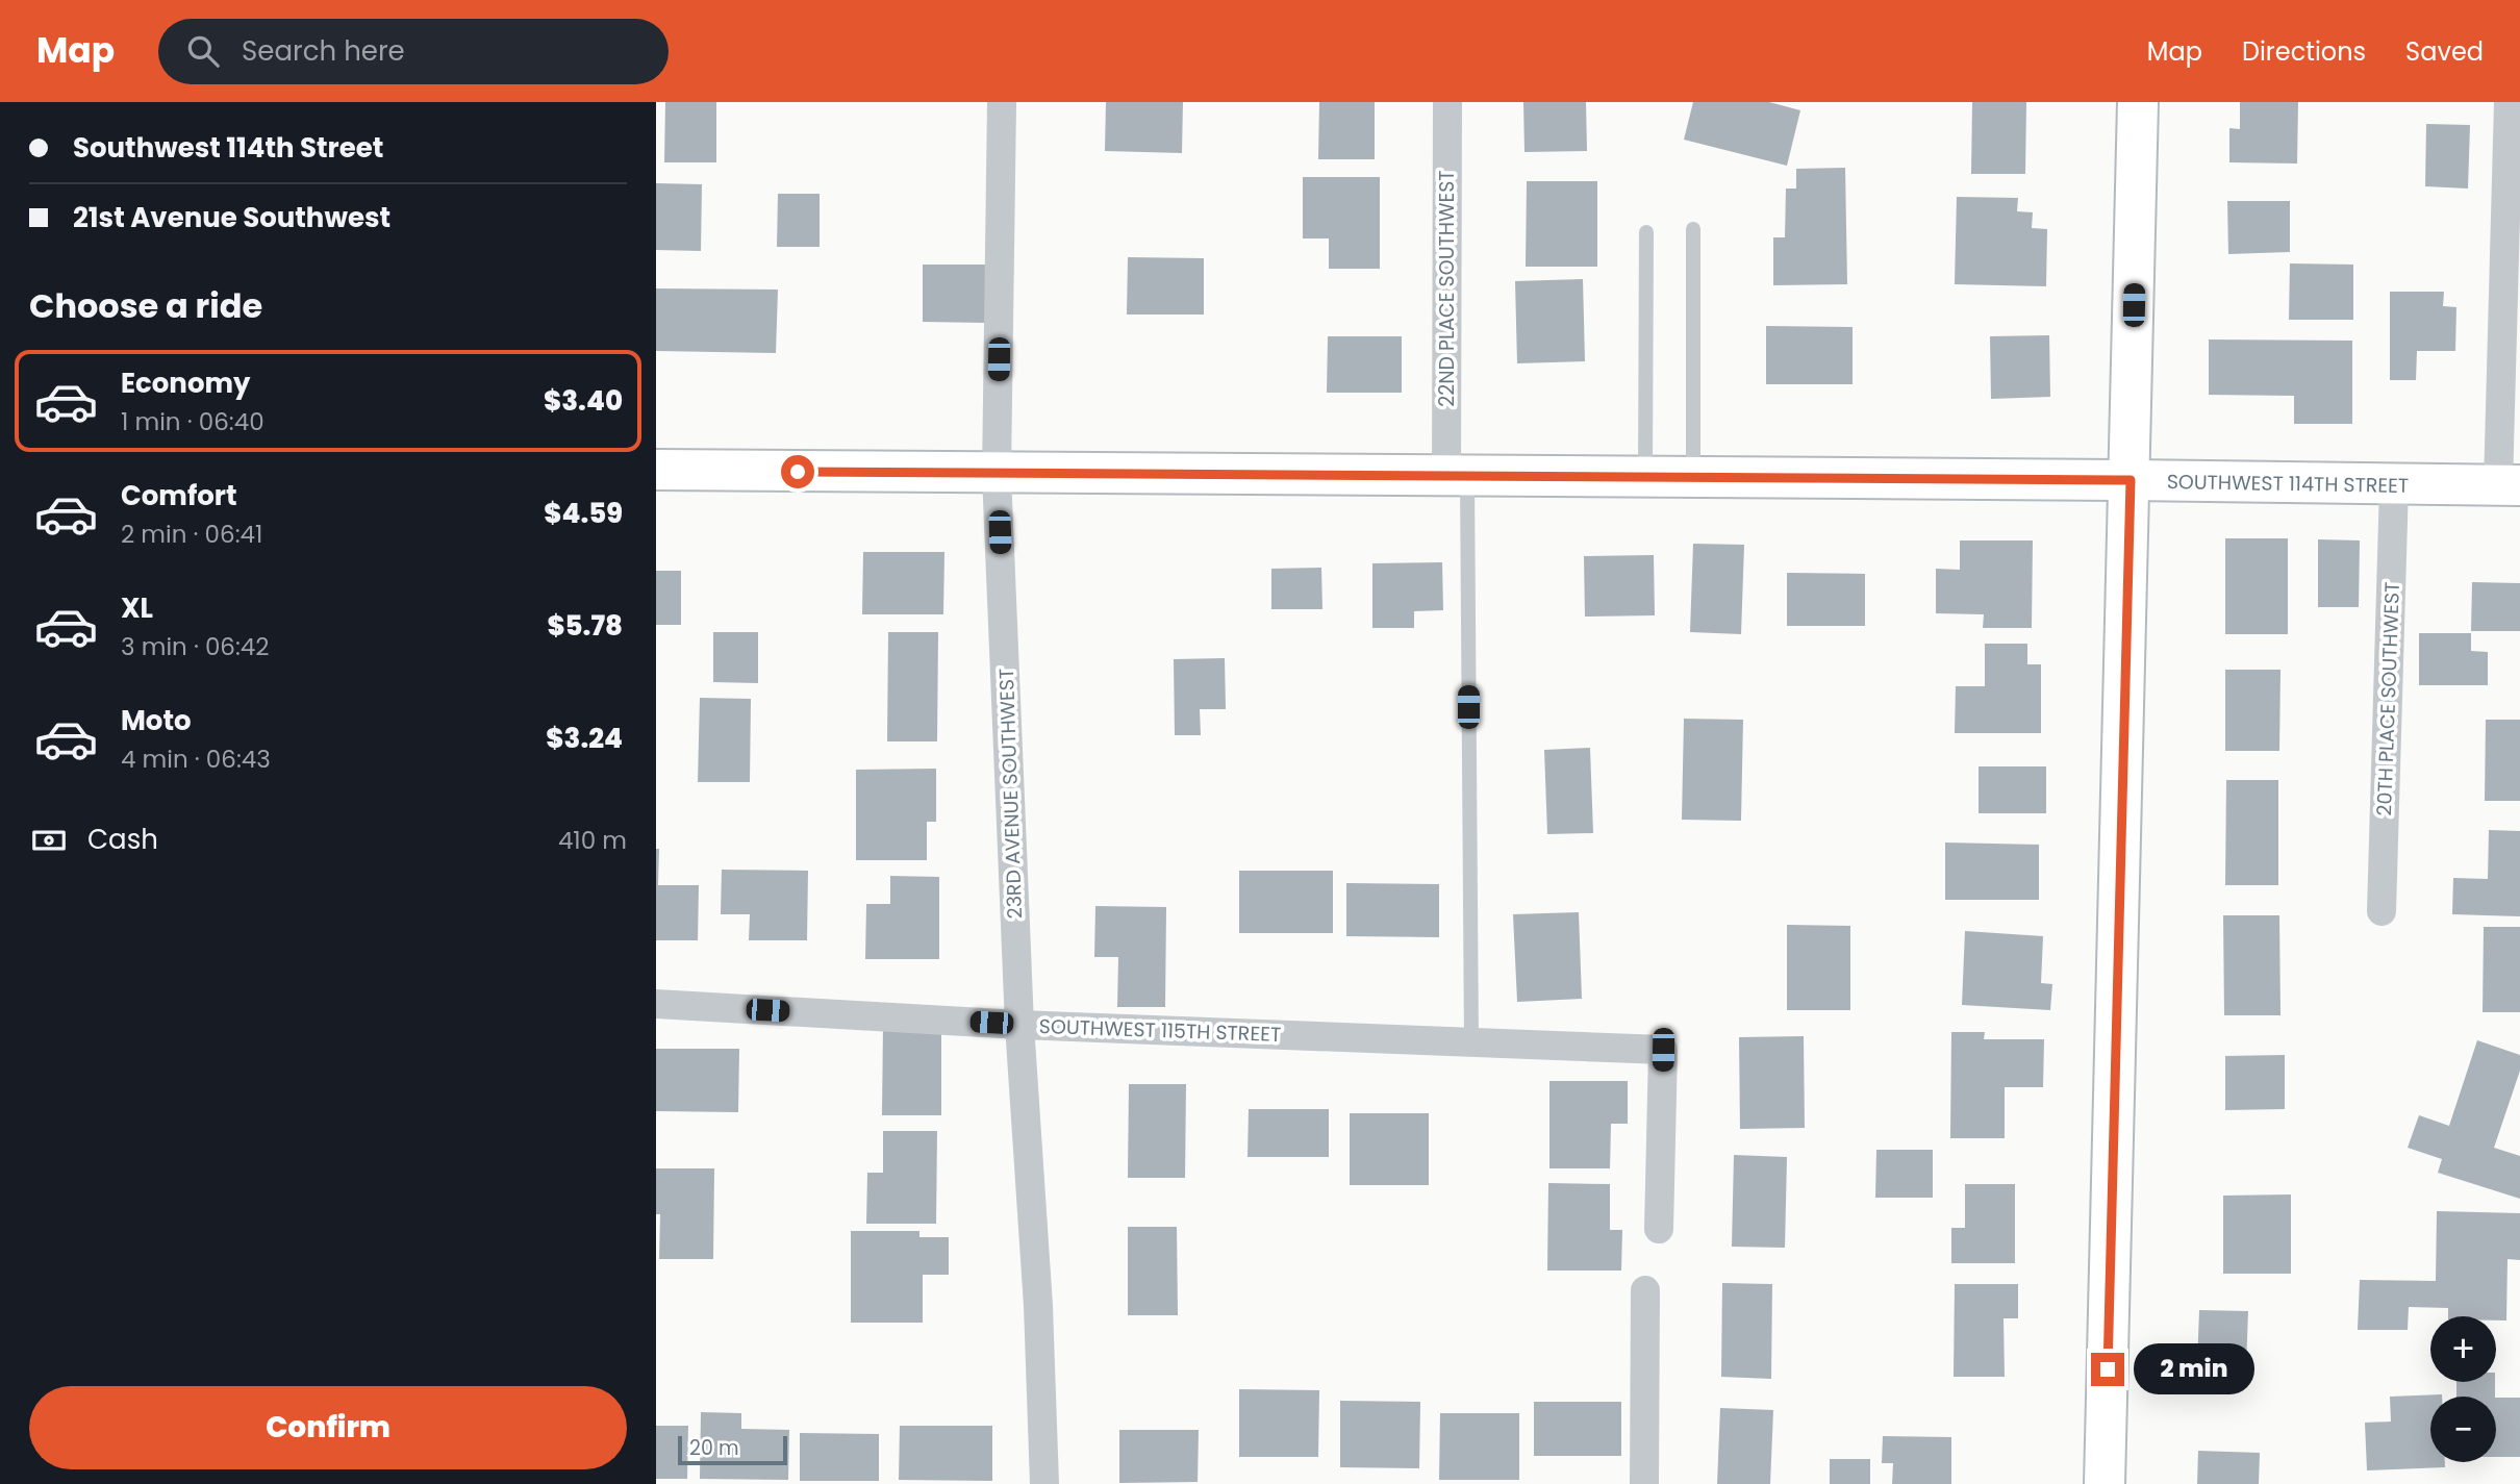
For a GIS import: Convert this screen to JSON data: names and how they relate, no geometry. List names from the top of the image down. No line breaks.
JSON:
{"streets":{"street":["22ND PLACE SOUTHWEST","SOUTHWEST 114TH STREET","20TH PLACE SOUTHWEST","23RD AVENUE SOUTHWEST","SOUTHWEST 115TH STREET"]},"crossings":[["22ND PLACE SOUTHWEST","SOUTHWEST 114TH STREET"],["SOUTHWEST 114TH STREET","20TH PLACE SOUTHWEST"],["SOUTHWEST 114TH STREET","23RD AVENUE SOUTHWEST"],["23RD AVENUE SOUTHWEST","SOUTHWEST 115TH STREET"]],"scale_bar":"20 m","page":{"header":"Map","search":"Search here","nav":["Map","Directions","Saved"],"banner":["Southwest 114th Street","21st Avenue Southwest"],"heading":"Choose a ride","list":[{"name":"Economy","note":"1 min · 06:40","value":"$3.40"},{"name":"Comfort","note":"2 min · 06:41","value":"$4.59"},{"name":"XL","note":"3 min · 06:42","value":"$5.78"},{"name":"Moto","note":"4 min · 06:43","value":"$3.24"}],"pay":["Cash","410 m"],"map_buttons":["+","−"],"bubble":"2 min","buttons":"Confirm","scale":"20 m"}}
